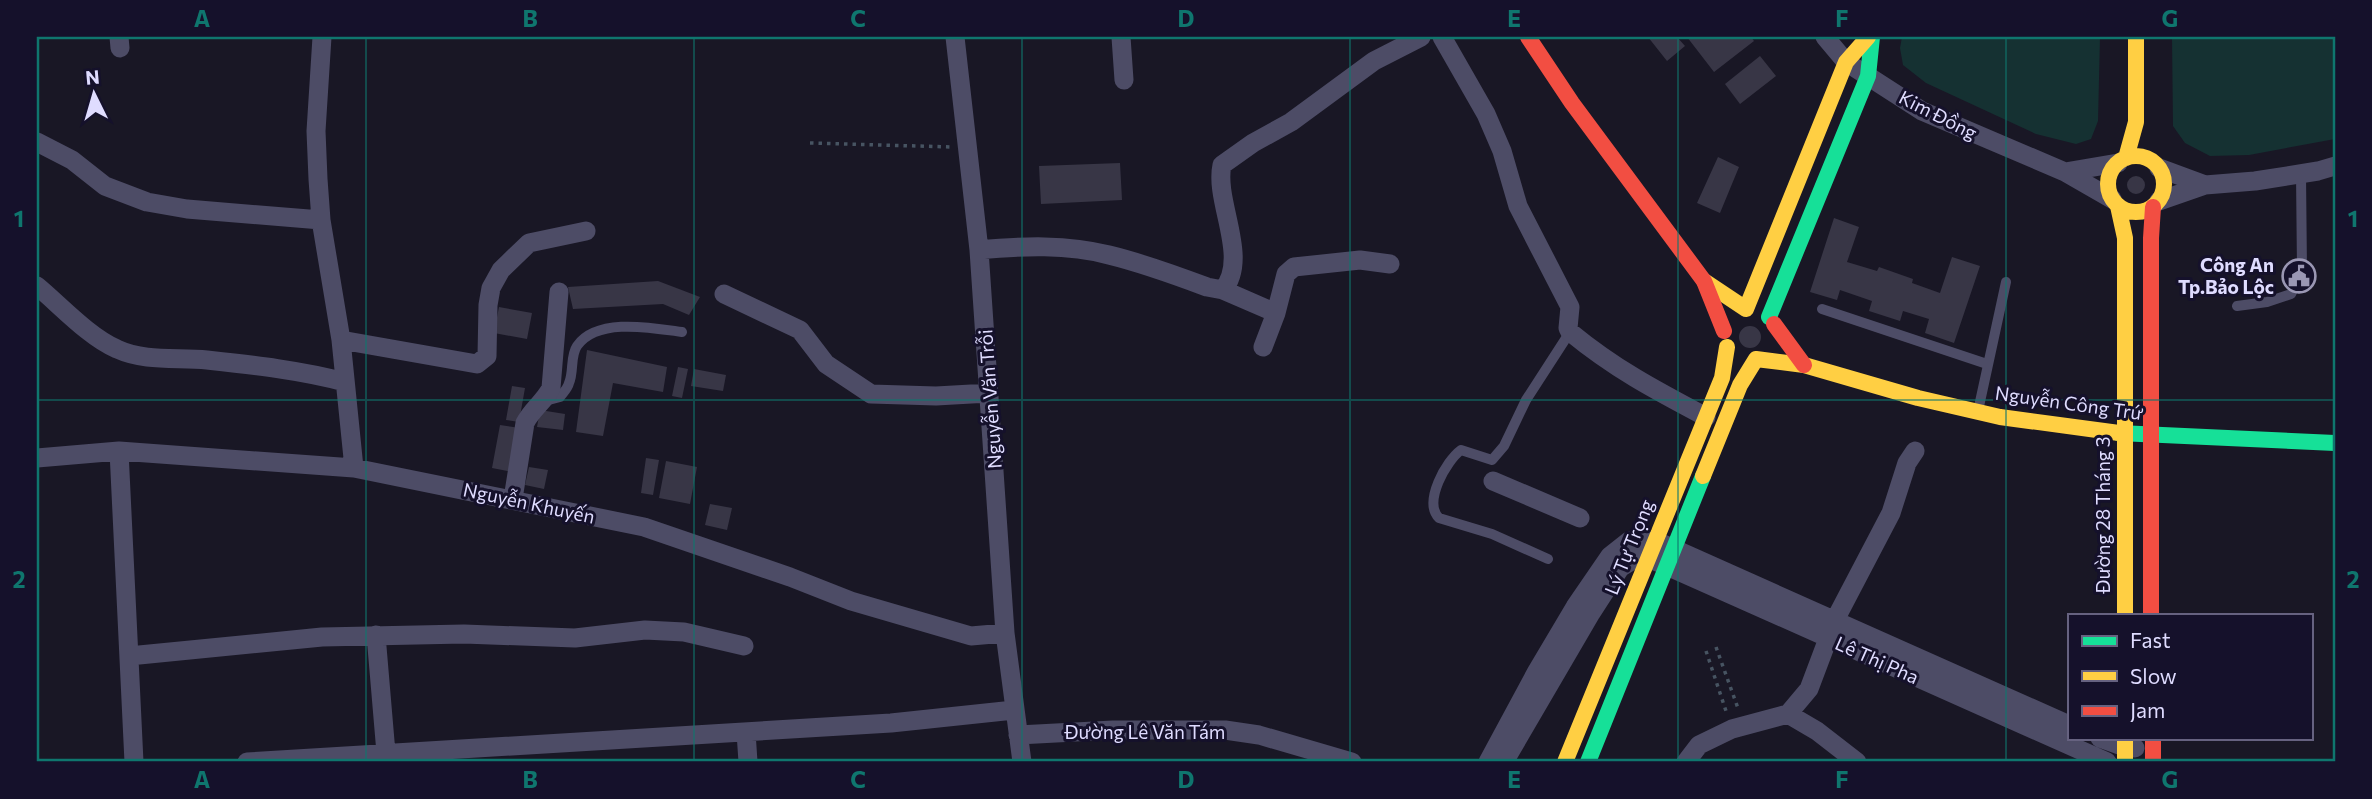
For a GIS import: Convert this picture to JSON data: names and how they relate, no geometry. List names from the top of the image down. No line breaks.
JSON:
{"streets":{"street":["Kim Đồng","Nguyễn Văn Trỗi","Nguyễn Công Trứ","Nguyễn Khuyến","Đường 28 Tháng 3","Lý Tự Trọng","Lê Thị Pha","Đường Lê Văn Tám"]},"crossings":[["Kim Đồng","Đường 28 Tháng 3"],["Nguyễn Văn Trỗi","Nguyễn Khuyến"],["Nguyễn Văn Trỗi","Đường Lê Văn Tám"],["Nguyễn Công Trứ","Đường 28 Tháng 3"],["Nguyễn Công Trứ","Lý Tự Trọng"],["Lý Tự Trọng","Lê Thị Pha"]],"places":{"public building":["Công An Tp.Bảo Lộc"]},"legend":["Fast","Slow","Jam"],"north":"top","grid":{"columns":["A","B","C","D","E","F","G"],"rows":["1","2"]}}
